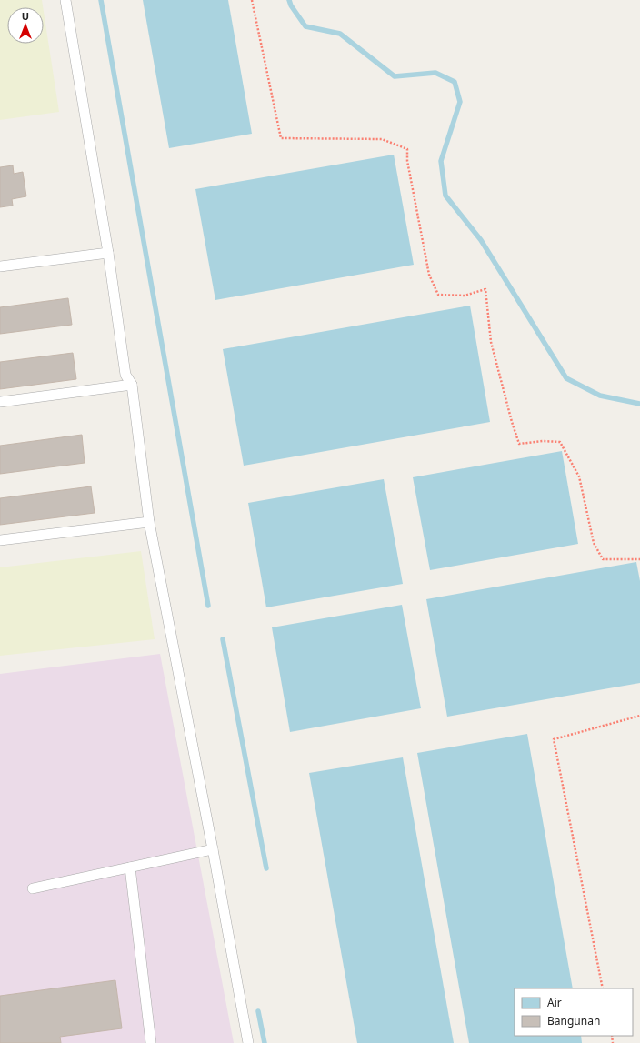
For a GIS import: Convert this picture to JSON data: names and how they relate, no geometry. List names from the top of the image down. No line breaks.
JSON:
{"legend":["Air","Bangunan"],"north":"top"}
